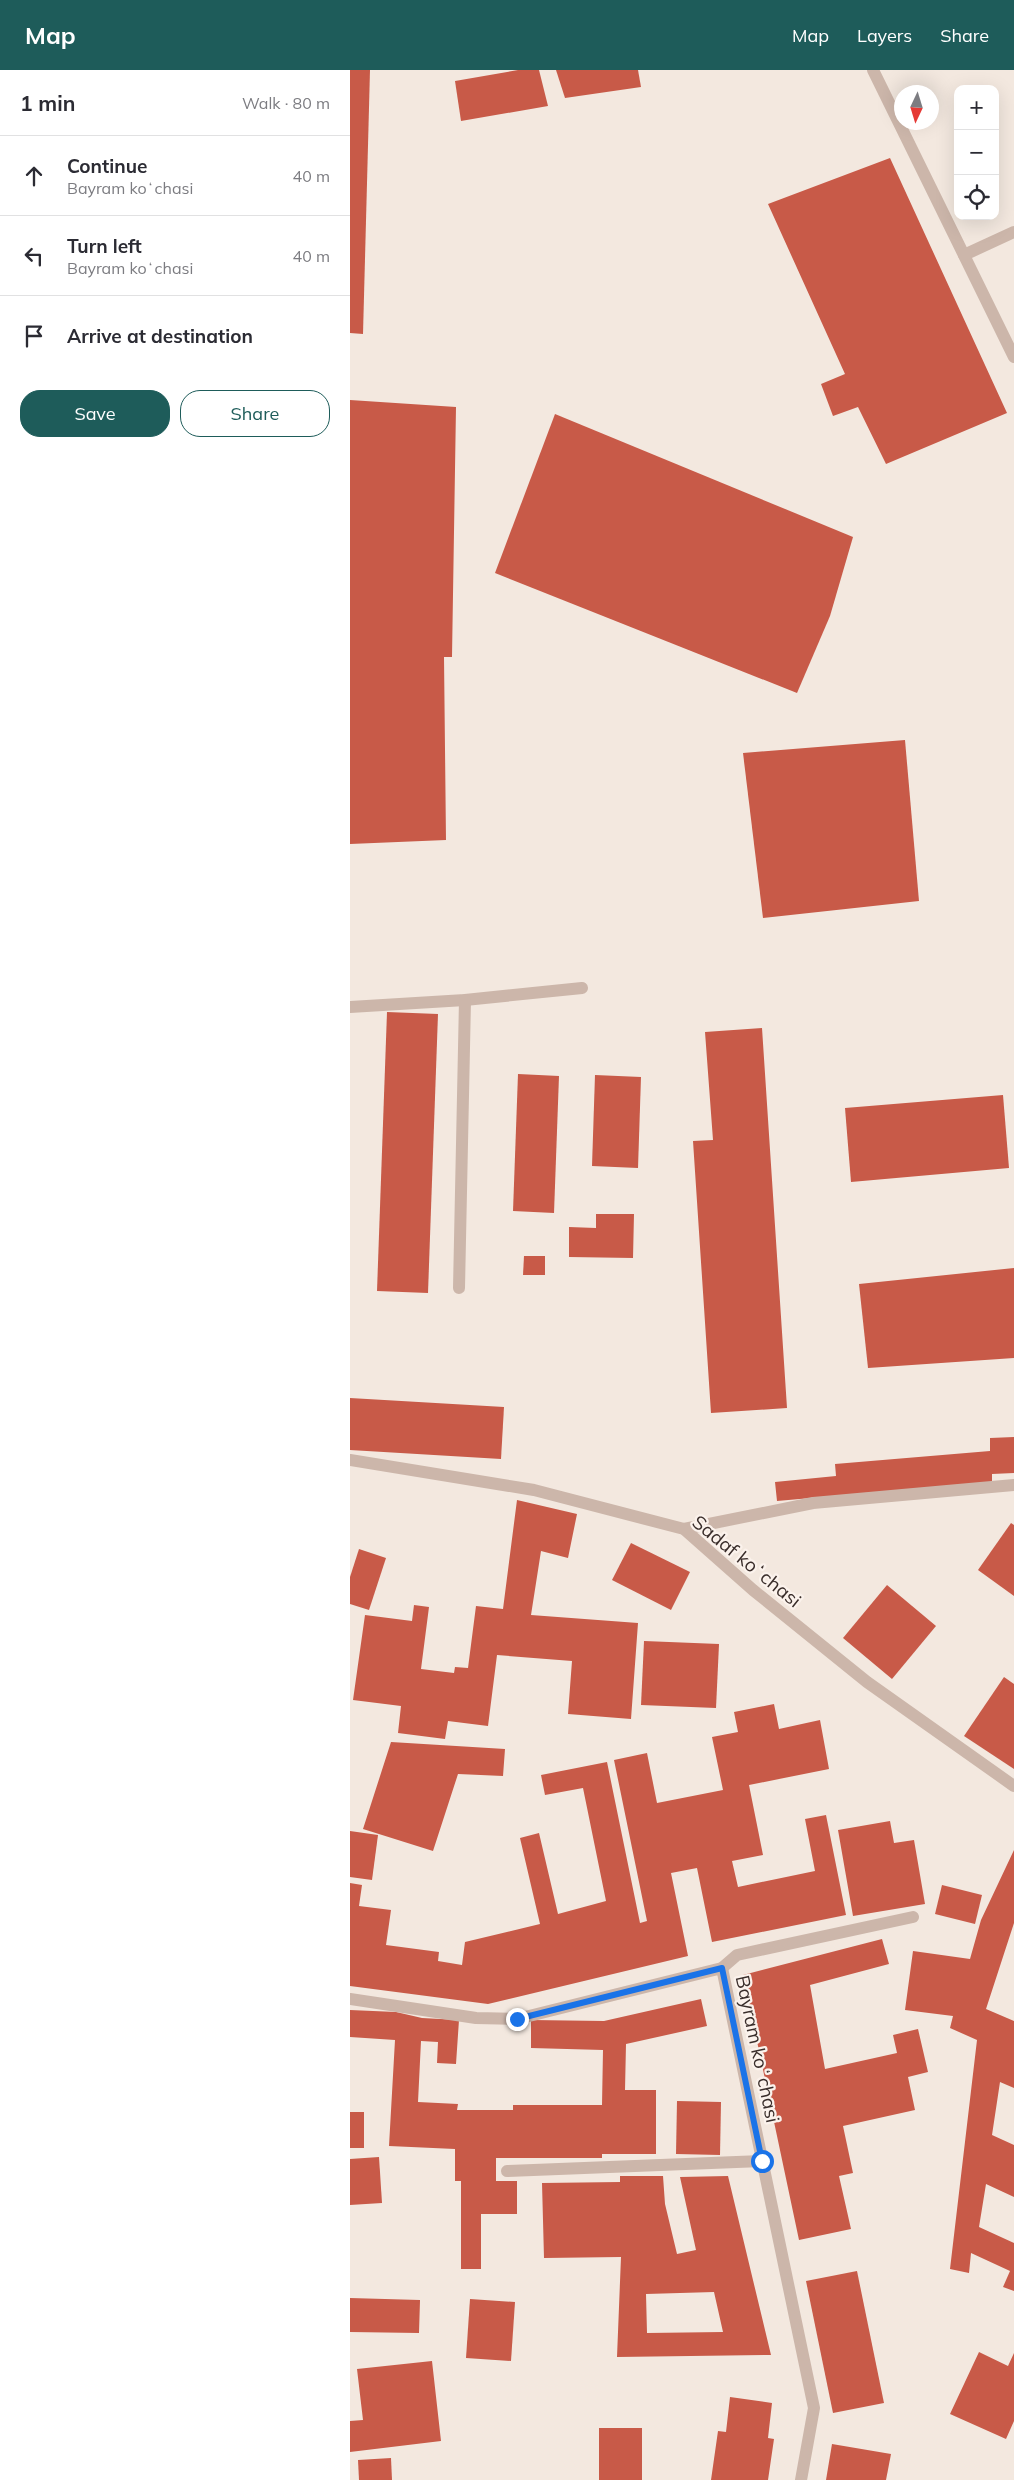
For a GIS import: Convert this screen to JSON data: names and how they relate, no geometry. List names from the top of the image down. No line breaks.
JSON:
{"streets":{"street":["Sadaf koʻchasi","Bayram koʻchasi"]},"north":"bottom","page":{"header":"Map","nav":["Map","Layers","Share"],"heading":["1 min","Walk · 80 m"],"map_buttons":["+","−"],"list":[["Continue","Bayram koʻchasi","40 m"],["Turn left","Bayram koʻchasi","40 m"],"Arrive at destination"],"buttons":["Save","Share"]}}
